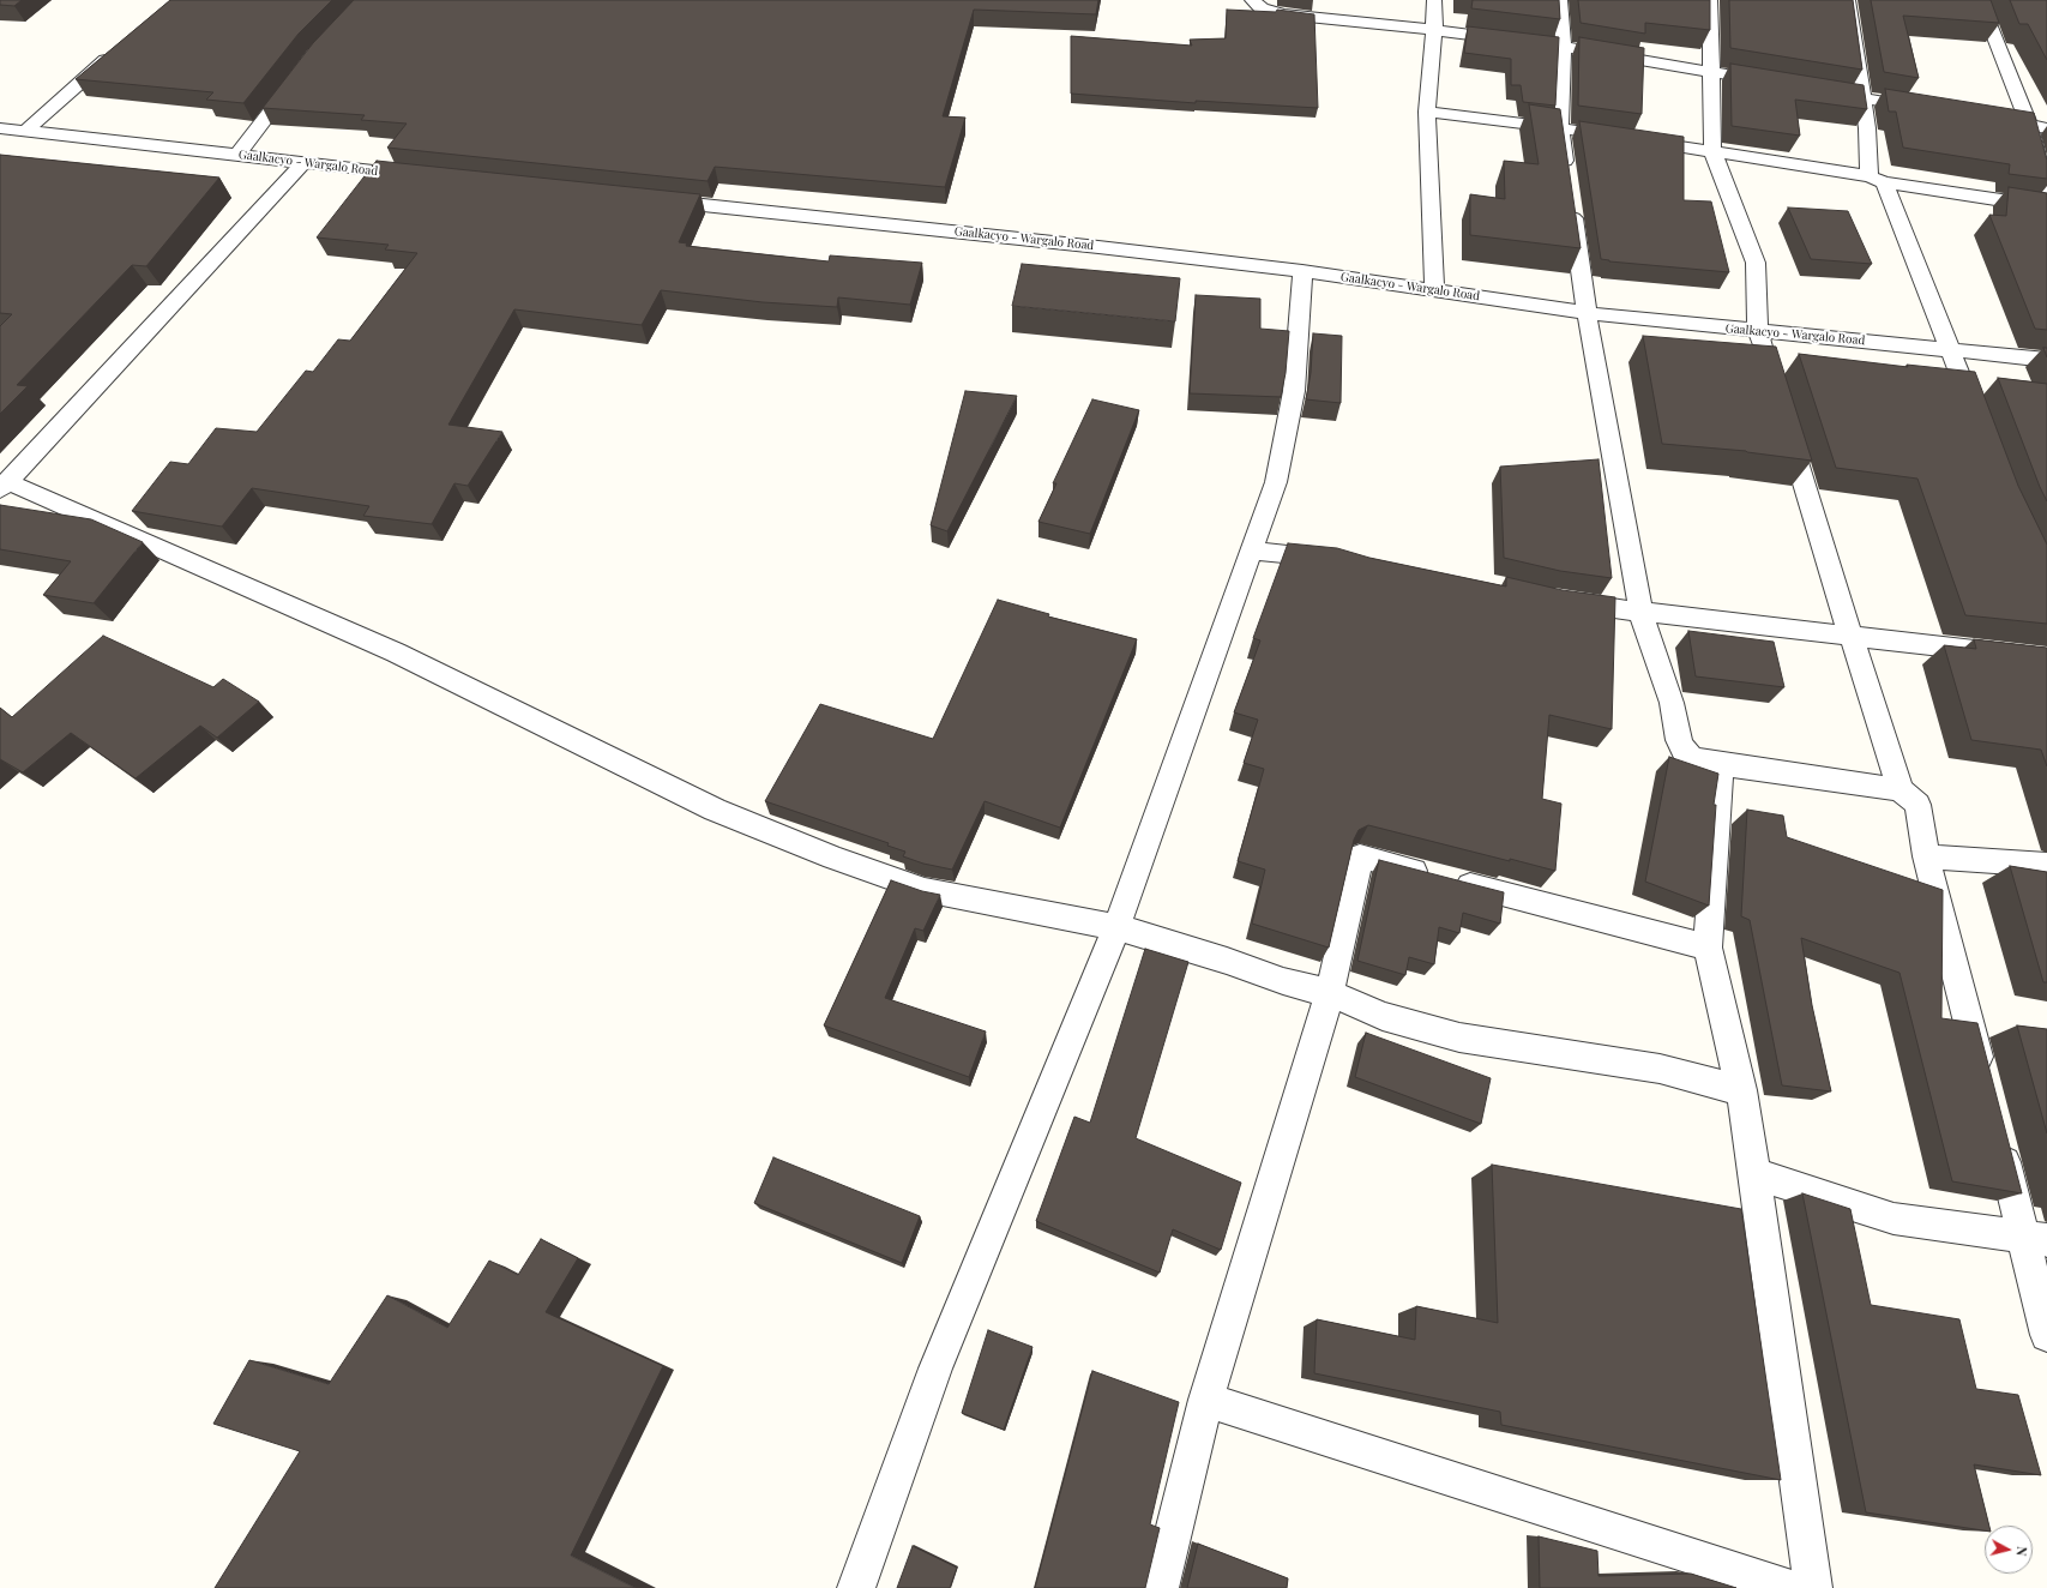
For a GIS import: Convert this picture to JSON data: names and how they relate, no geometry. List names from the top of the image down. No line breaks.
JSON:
{"streets":{"street":["Gaalkacyo - Wargalo Road"]},"north":"right"}
